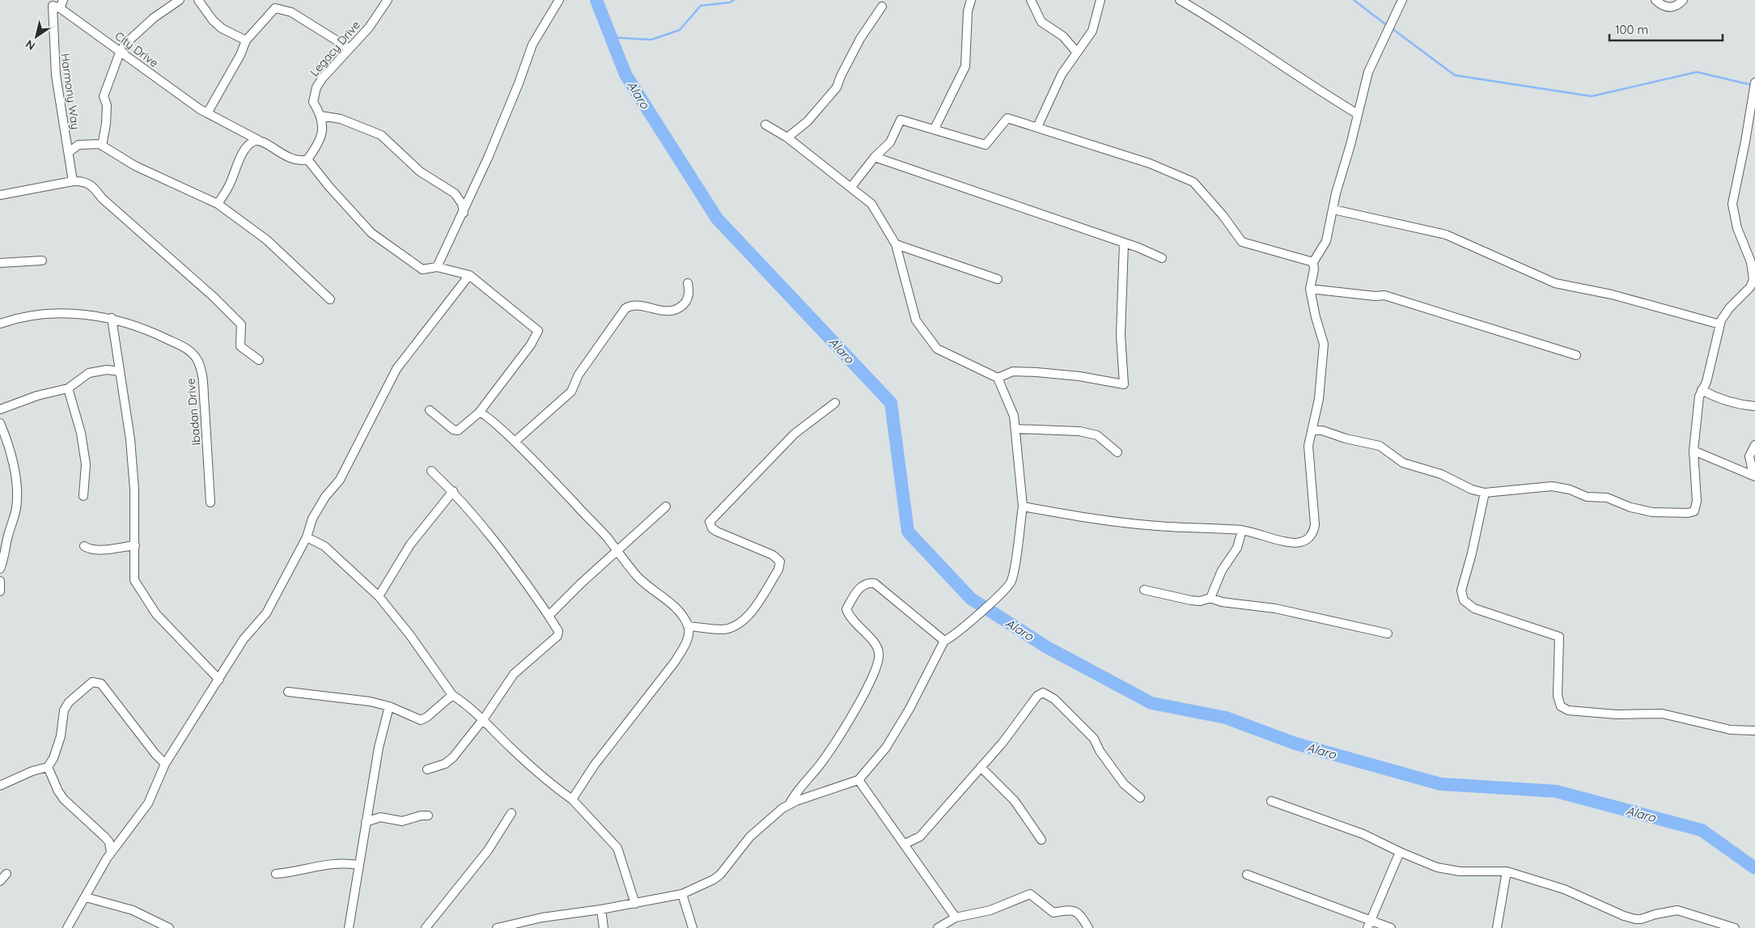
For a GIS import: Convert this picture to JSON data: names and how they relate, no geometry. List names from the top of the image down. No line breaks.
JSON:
{"streets":{"street":["Legacy Drive","City Drive","Harmony Way","Ibadan Drive"]},"crossings":[["Legacy Drive","City Drive"],["City Drive","Harmony Way"]],"water":["Alaro"],"scale_bar":"100 m","north":"bottom left"}
